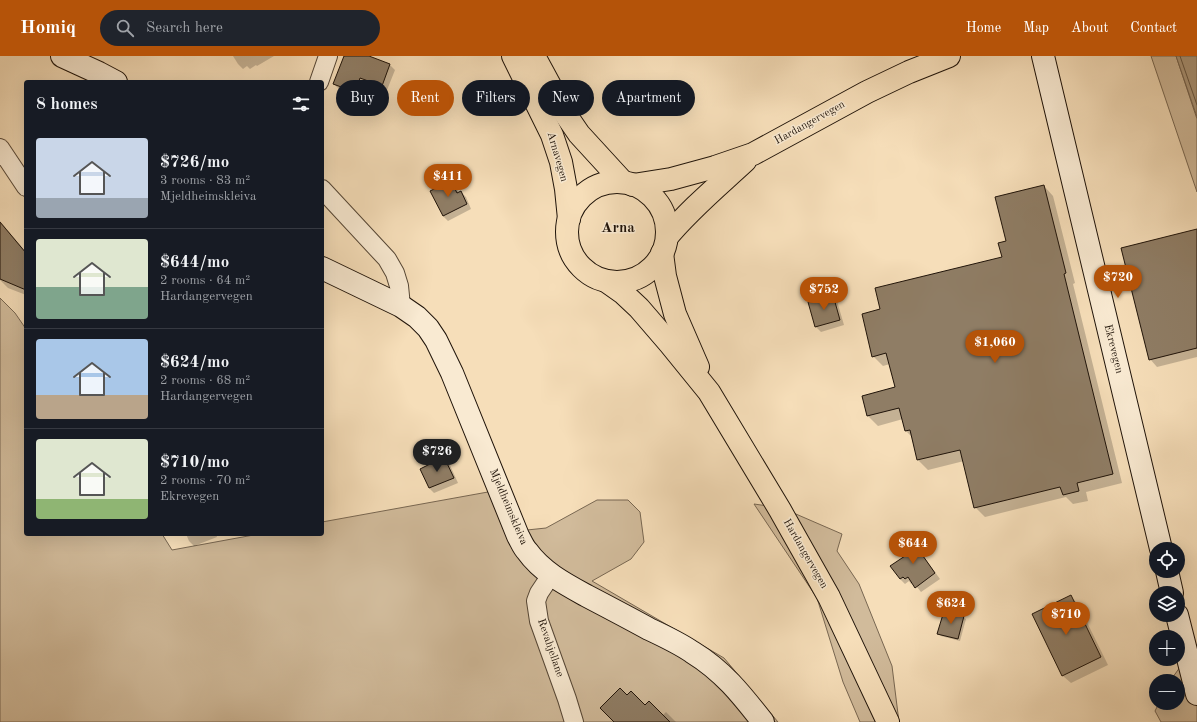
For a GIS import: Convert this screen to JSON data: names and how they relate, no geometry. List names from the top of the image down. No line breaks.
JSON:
{"streets":{"main road":["Hardangervegen","Arnavegen","Ekrevegen","Mjeldheimskleiva"],"street":["Revahjellane"]},"crossings":[["Hardangervegen","Arnavegen"],["Mjeldheimskleiva","Revahjellane"]],"districts":["Arna"],"page":{"header":"Homiq","search":"Search here","nav":["Home","Map","About","Contact"],"chip":["Buy","Rent","Filters","New","Apartment"],"heading":"8 homes","list":[{"name":"$726/mo","note":"3 rooms · 83 m² · Mjeldheimskleiva"},{"name":"$644/mo","note":"2 rooms · 64 m² · Hardangervegen"},{"name":"$624/mo","note":"2 rooms · 68 m² · Hardangervegen"},{"name":"$710/mo","note":"2 rooms · 70 m² · Ekrevegen"}],"price":["$411","$720","$752","$1,060","$726","$644","$624","$710"],"map_buttons":["+","−"]}}
